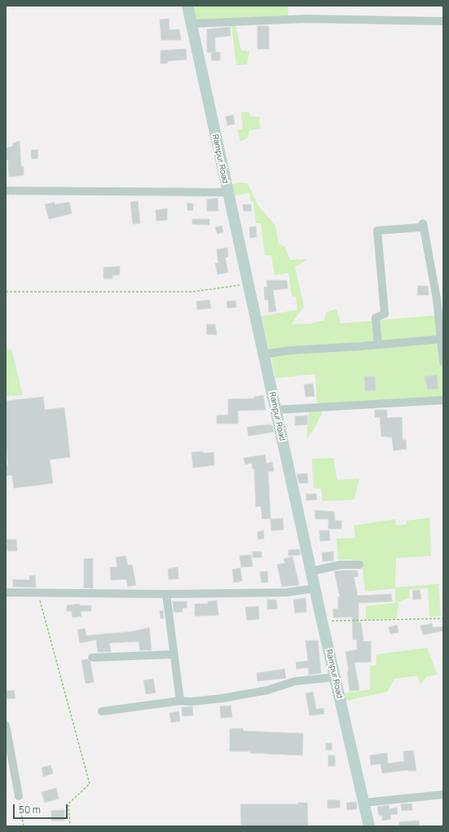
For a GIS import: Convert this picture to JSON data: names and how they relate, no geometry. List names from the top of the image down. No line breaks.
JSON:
{"streets":{"main road":["Rampur Road"]},"scale_bar":"50 m"}
